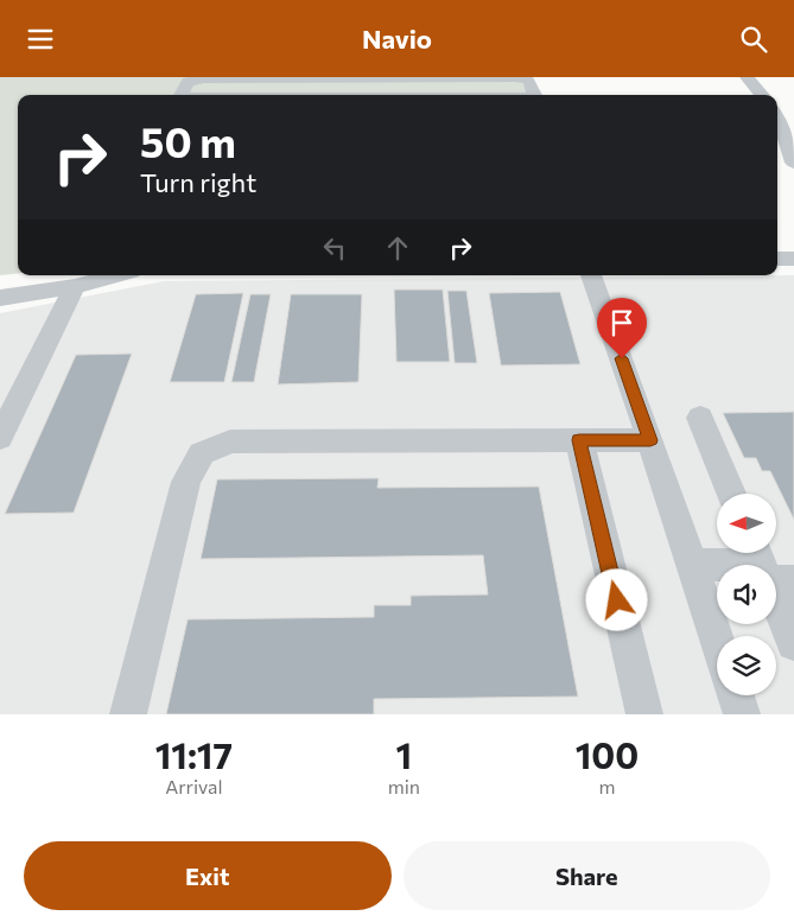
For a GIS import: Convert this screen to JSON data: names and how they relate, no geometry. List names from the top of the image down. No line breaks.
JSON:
{"north":"left","page":{"header":"Navio","turn":["50 m","Turn right"],"eta":["11:17","Arrival","1","min","100","m"],"buttons":["Exit","Share"]}}
